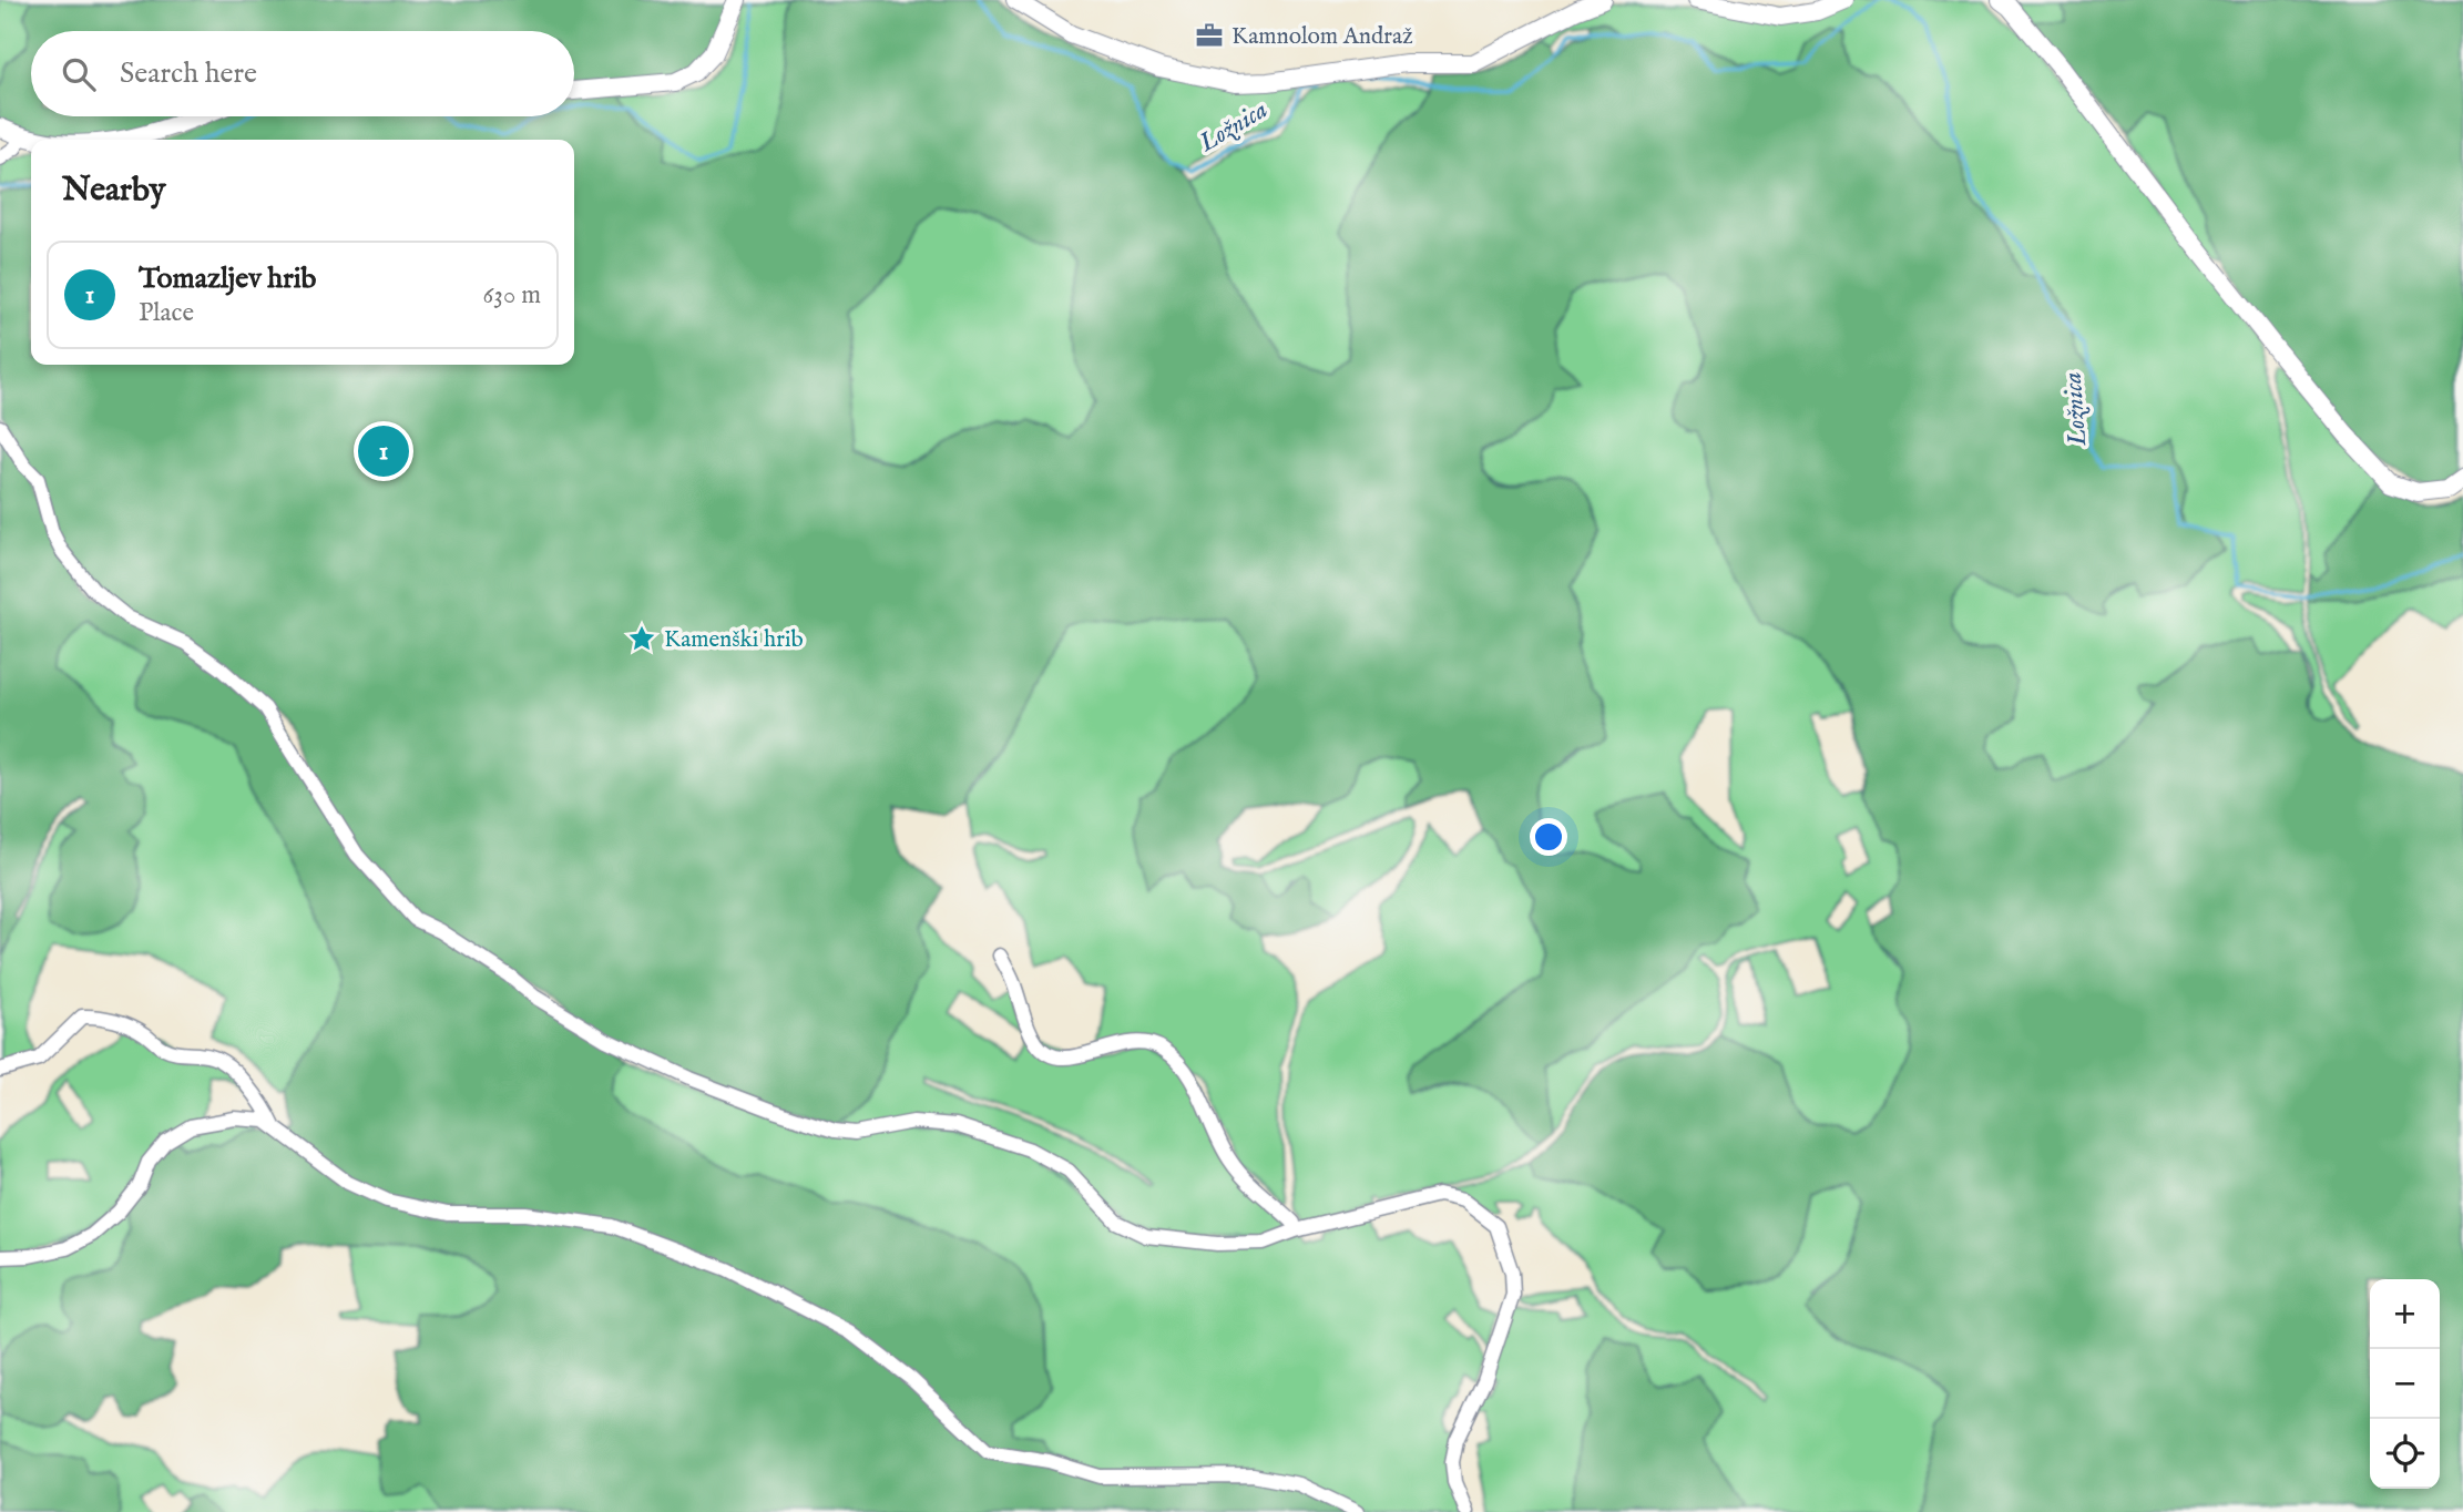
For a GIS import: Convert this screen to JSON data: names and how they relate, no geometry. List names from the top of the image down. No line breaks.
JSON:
{"water":["Ložnica"],"places":{"office":["Kamnolom Andraž"],"place":["Kamenški hrib"]},"page":{"search":"Search here","heading":"Nearby","list":[{"mark":"1","name":"Tomazljev hrib","note":"Place","value":"630 m"}],"pins":"1","map_buttons":["+","−"]}}
